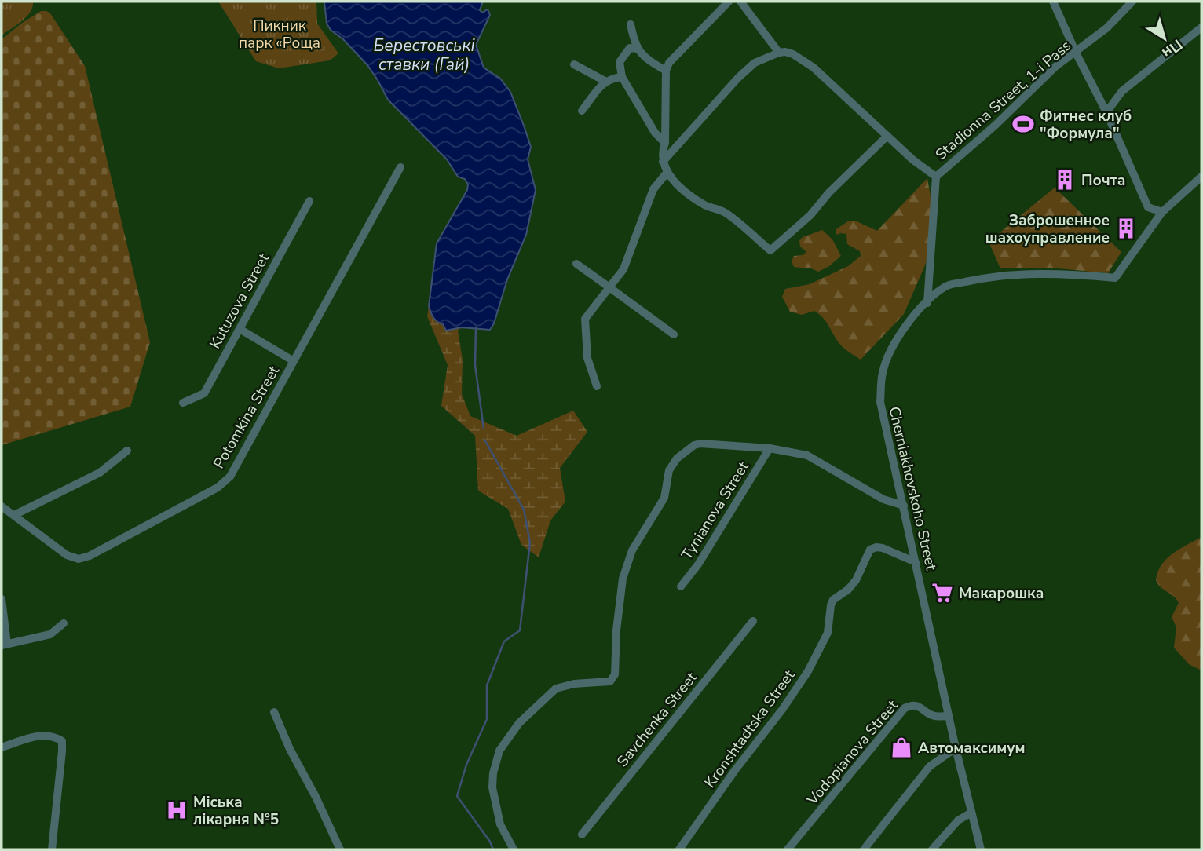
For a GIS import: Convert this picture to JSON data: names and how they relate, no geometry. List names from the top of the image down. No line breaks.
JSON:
{"streets":{"street":["Stadionna Street, 1-i Pass","Kutuzova Street","Potomkina Street","Cherniakhovskoho Street","Tynianova Street","Savchenka Street","Kronshtadtska Street","Vodopianova Street"]},"crossings":[["Stadionna Street, 1-i Pass","Cherniakhovskoho Street"],["Cherniakhovskoho Street","Kronshtadtska Street"],["Cherniakhovskoho Street","Vodopianova Street"]],"water":["Берестовські ставки (Гай)"],"parks":["Пикник парк «Роща"],"places":{"sports":["Фитнес клуб \"Формула\""],"building":["Почта","Заброшенное шахоуправление"],"supermarket":["Макарошка"],"shop":["Автомаксимум"],"hospital":["Міська лікарня №5"]},"north":"bottom right"}
